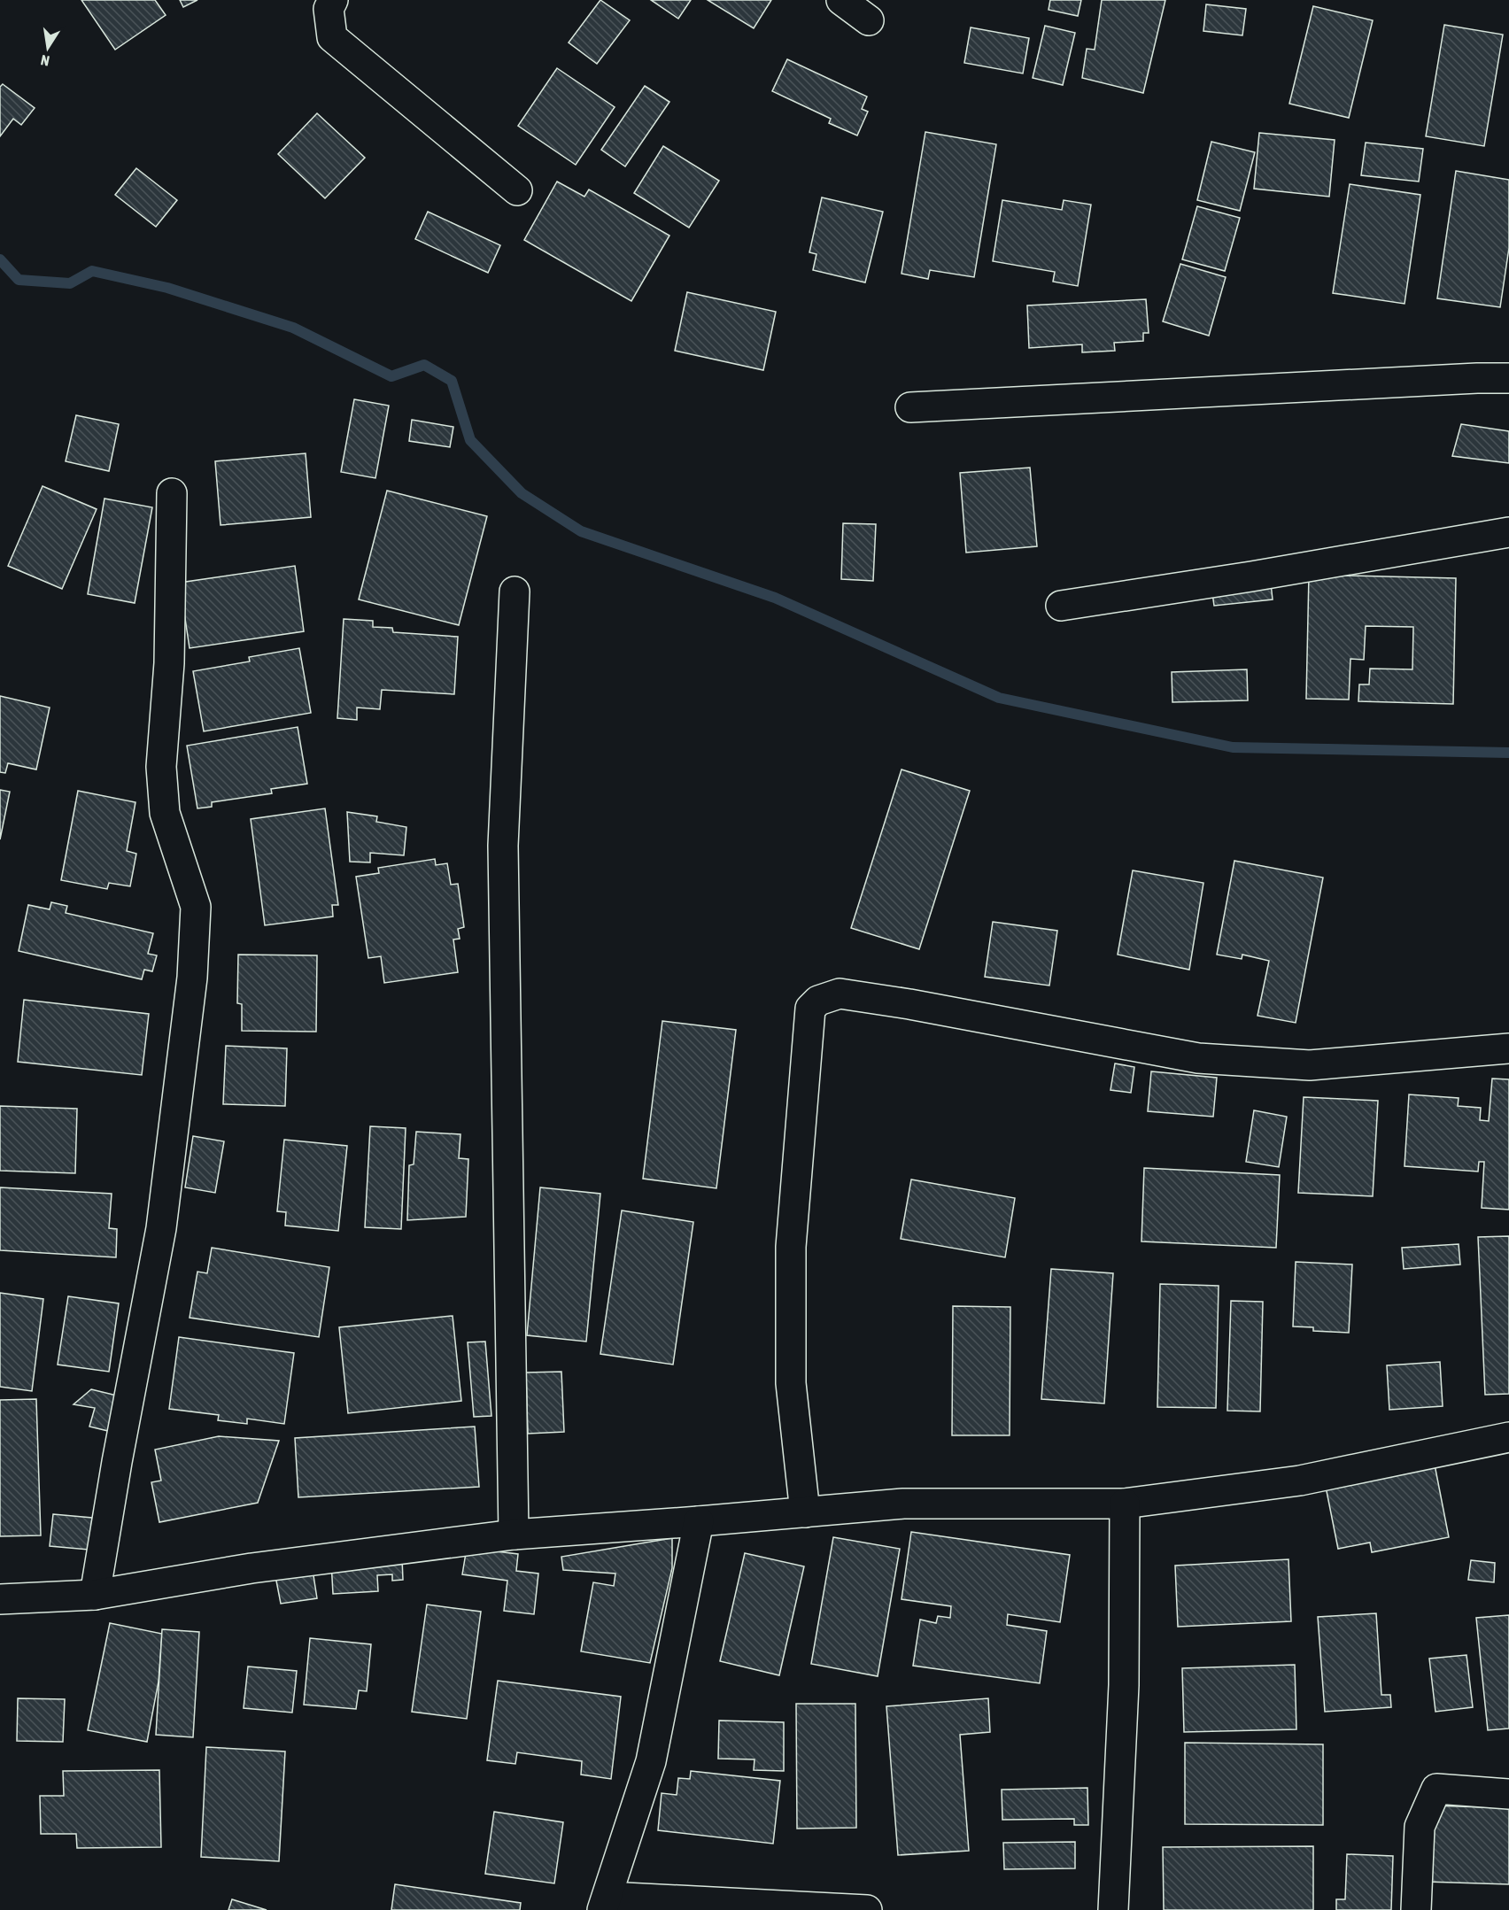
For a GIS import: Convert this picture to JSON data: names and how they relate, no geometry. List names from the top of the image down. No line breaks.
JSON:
{"north":"bottom"}
